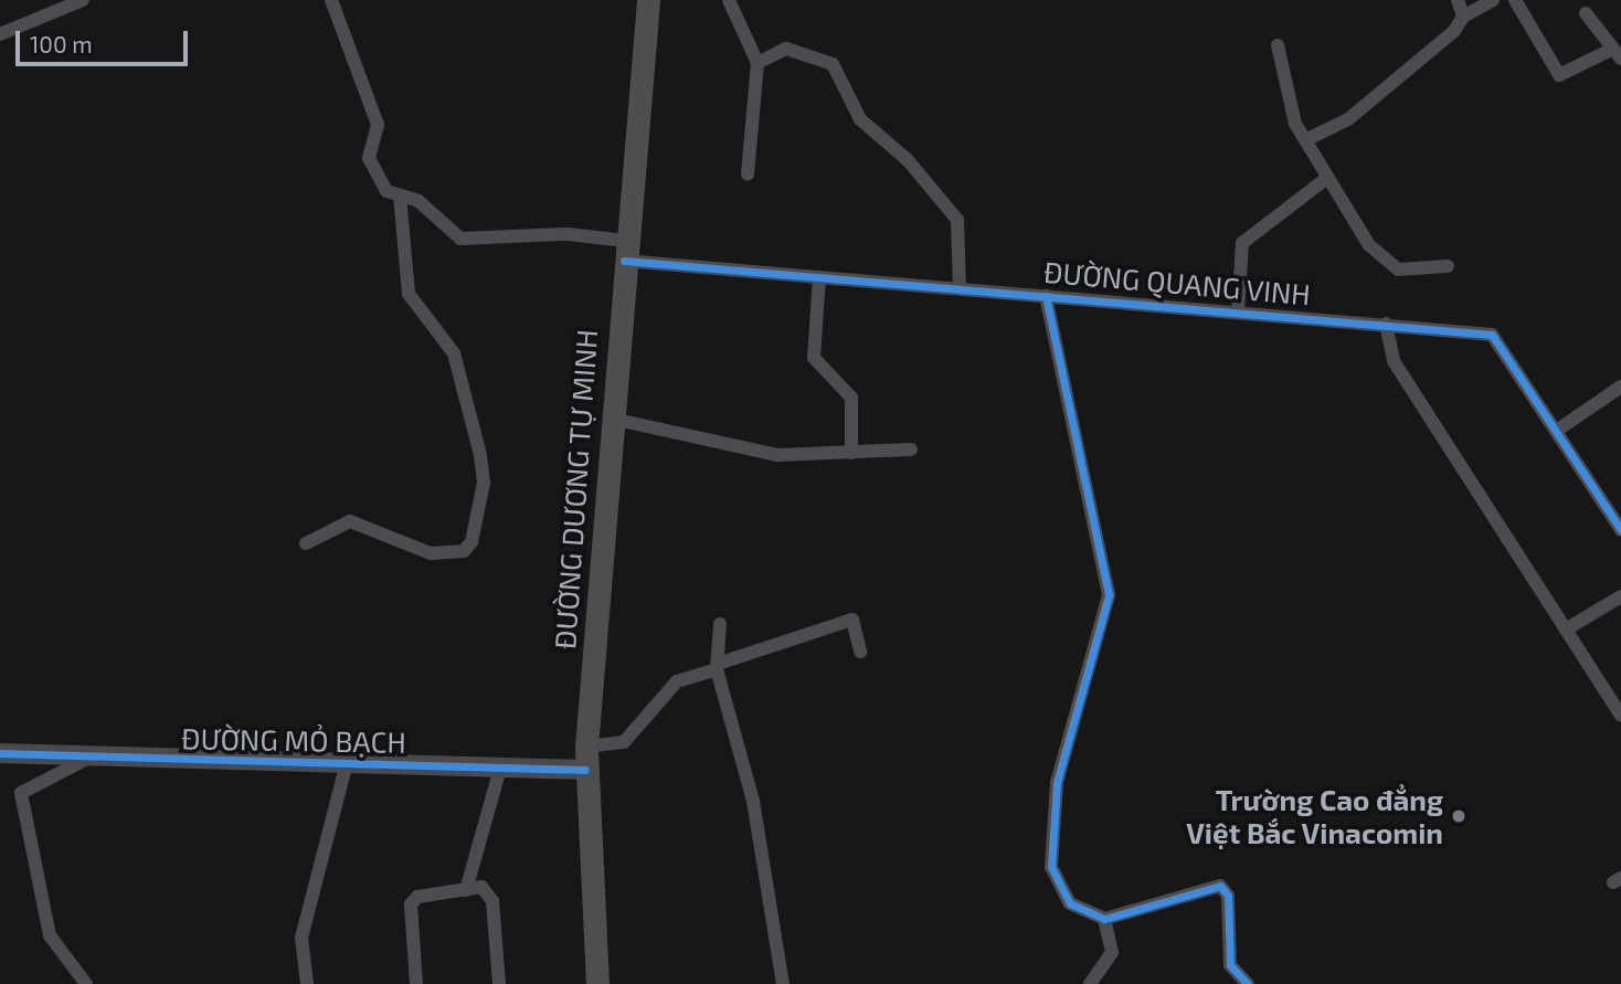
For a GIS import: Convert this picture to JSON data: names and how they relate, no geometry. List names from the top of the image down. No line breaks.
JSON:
{"streets":{"highway":["ĐƯỜNG DƯƠNG TỰ MINH"],"street":["ĐƯỜNG QUANG VINH","ĐƯỜNG MỎ BẠCH"]},"crossings":[["ĐƯỜNG QUANG VINH","ĐƯỜNG DƯƠNG TỰ MINH"],["ĐƯỜNG DƯƠNG TỰ MINH","ĐƯỜNG MỎ BẠCH"]],"places":["Trường Cao đẳng Việt Bắc Vinacomin"],"scale_bar":"100 m"}
